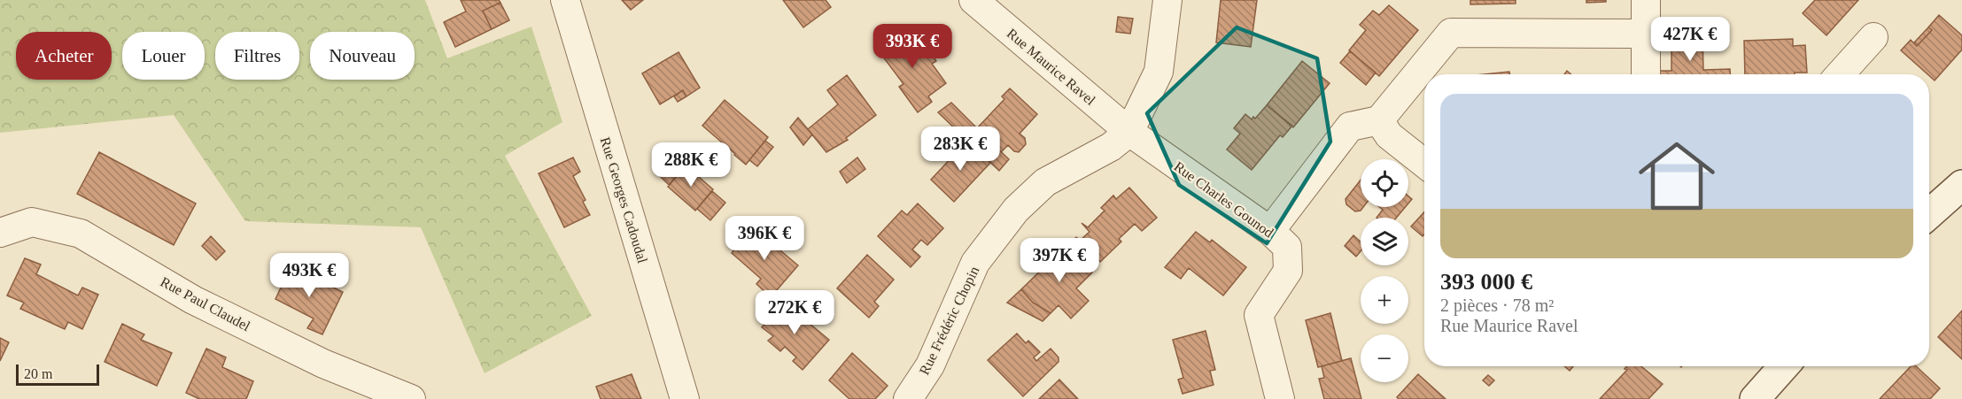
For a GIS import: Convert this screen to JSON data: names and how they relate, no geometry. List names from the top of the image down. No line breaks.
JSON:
{"streets":{"street":["Rue Maurice Ravel","Rue Charles Gounod","Rue Georges Cadoudal","Rue Paul Claudel","Rue Frédéric Chopin"]},"crossings":[["Rue Maurice Ravel","Rue Charles Gounod"],["Rue Maurice Ravel","Rue Frédéric Chopin"],["Rue Charles Gounod","Rue Frédéric Chopin"]],"scale_bar":"20 m","page":{"price":["427K €","393K €","283K €","288K €","396K €","397K €","493K €","272K €"],"chip":["Acheter","Louer","Filtres","Nouveau"],"list":[{"name":"393 000 €","note":"2 pièces · 78 m² · Rue Maurice Ravel"}],"map_buttons":["+","−"],"scale":"20 m"}}
